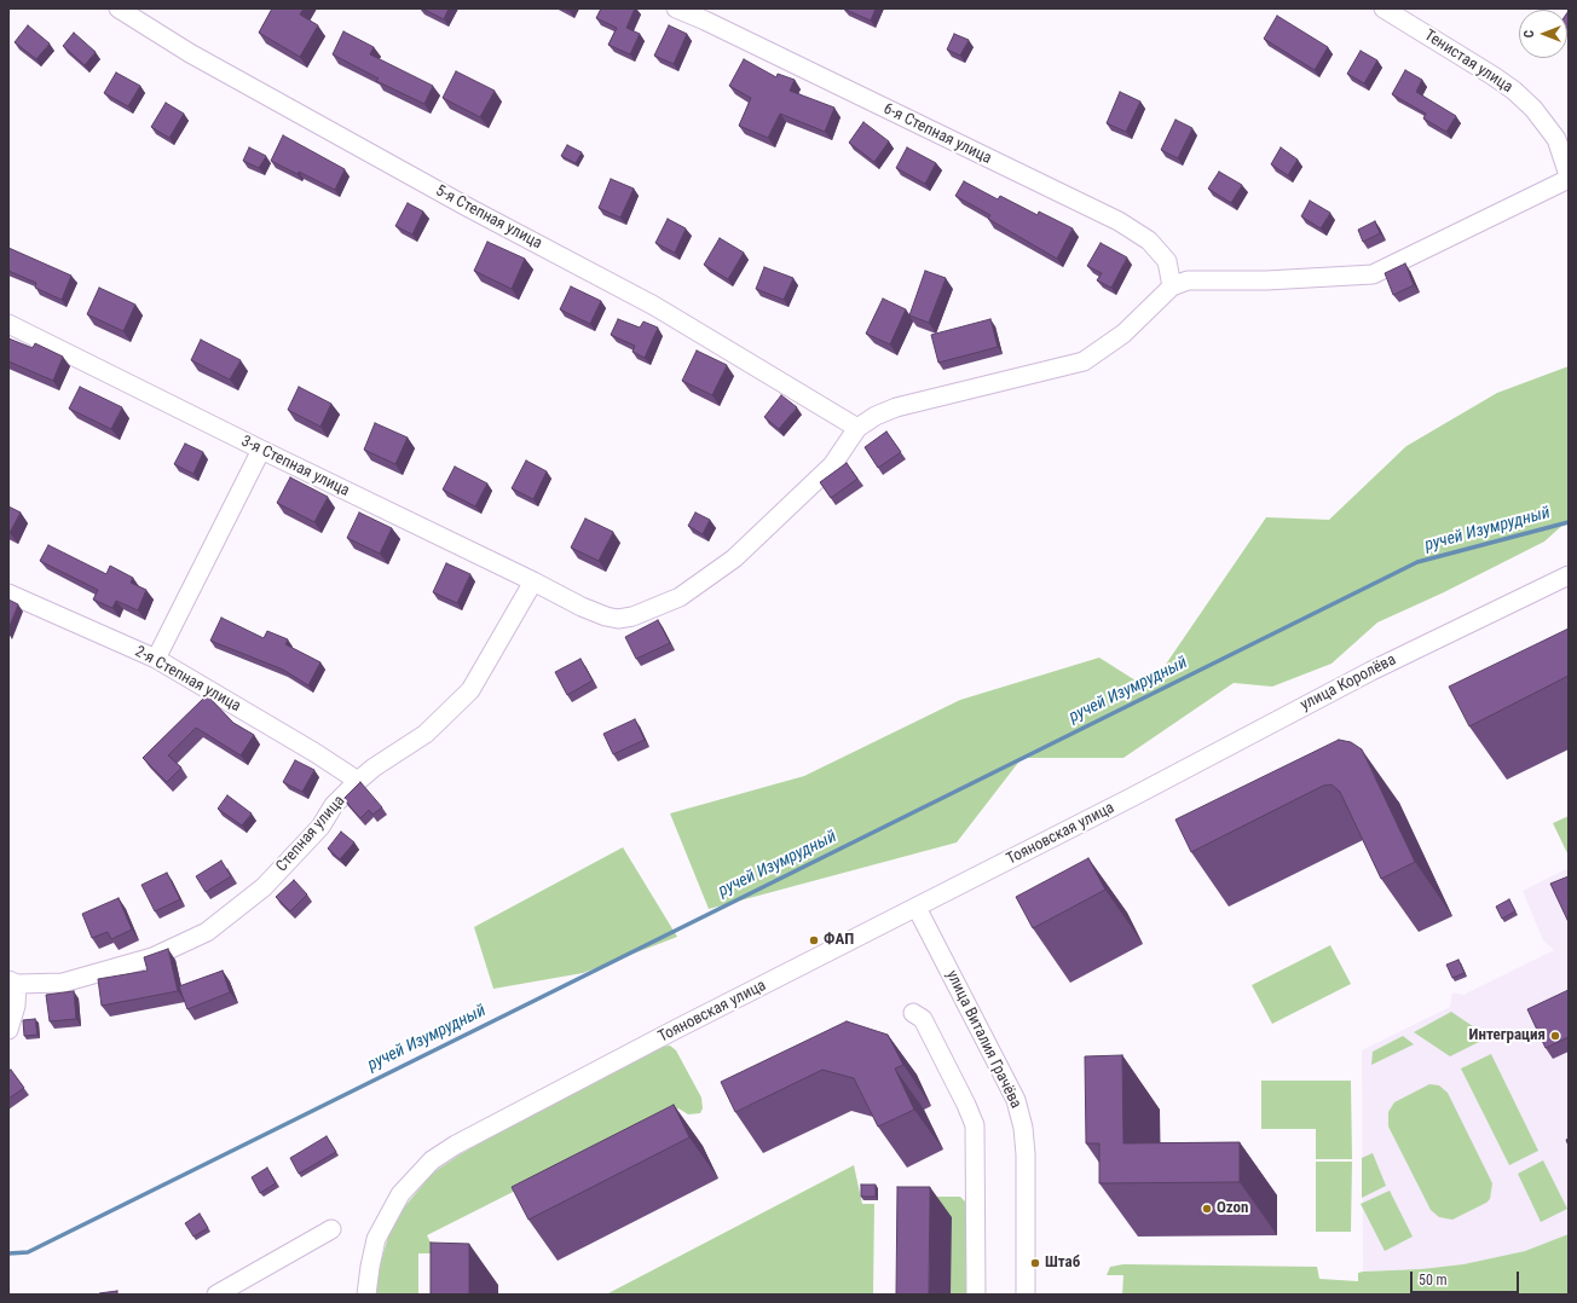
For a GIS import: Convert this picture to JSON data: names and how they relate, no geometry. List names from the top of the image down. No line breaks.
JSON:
{"streets":{"street":["Тенистая улица","6-я Степная улица","5-я Степная улица","3-я Степная улица","2-я Степная улица","улица Королёва","Степная улица","Тояновская улица","улица Виталия Грачёва"]},"crossings":[["5-я Степная улица","3-я Степная улица"],["3-я Степная улица","Степная улица"],["2-я Степная улица","Степная улица"],["улица Королёва","Тояновская улица"],["Тояновская улица","улица Виталия Грачёва"]],"water":["ручей Изумрудный"],"places":["ФАП","Интеграция","Ozon","Штаб"],"scale_bar":"50 m","north":"left"}
